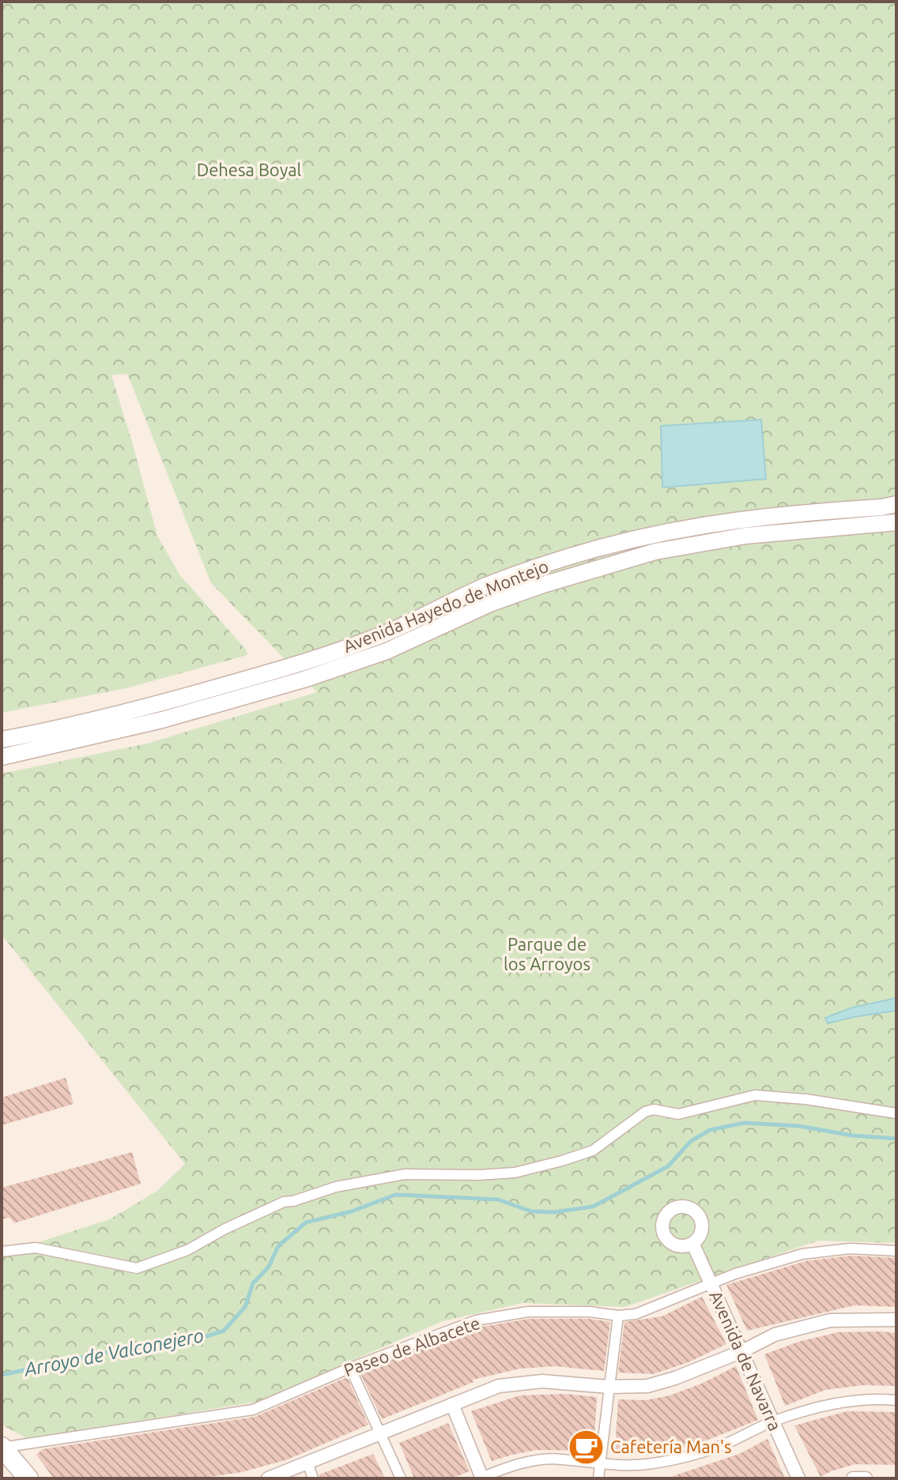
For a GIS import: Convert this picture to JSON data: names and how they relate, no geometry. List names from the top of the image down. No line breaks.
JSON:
{"streets":{"street":["Avenida Hayedo de Montejo","Paseo de Albacete","Avenida de Navarra"]},"crossings":[["Paseo de Albacete","Avenida de Navarra"]],"water":["Arroyo de Valconejero"],"parks":["Dehesa Boyal","Parque de los Arroyos"],"places":{"cafe":["Cafetería Man's"]}}
